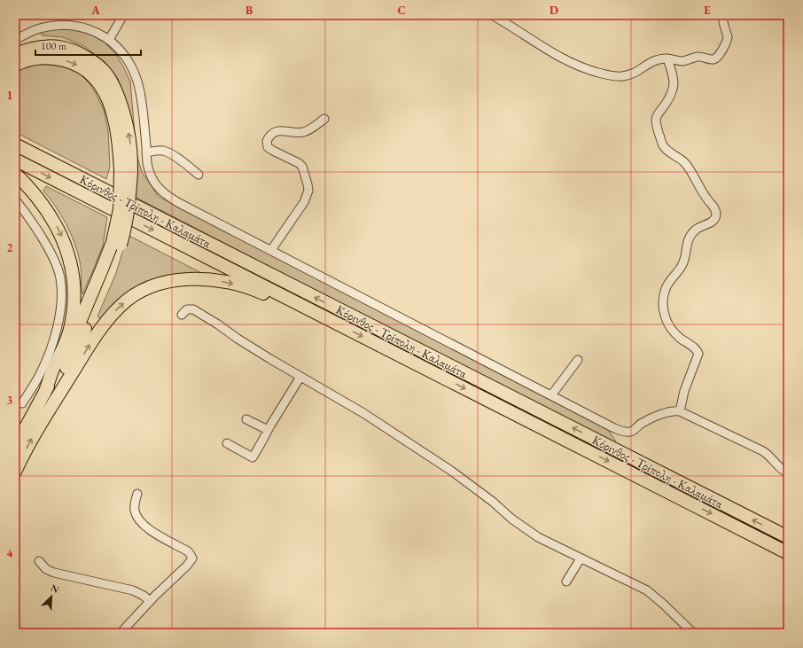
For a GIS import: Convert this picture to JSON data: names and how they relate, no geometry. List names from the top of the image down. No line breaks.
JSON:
{"streets":{"highway":["Κόρινθος - Τρίπολη - Καλαμάτα"]},"scale_bar":"100 m","north":"top right","grid":{"columns":["A","B","C","D","E"],"rows":["1","2","3","4"]}}
